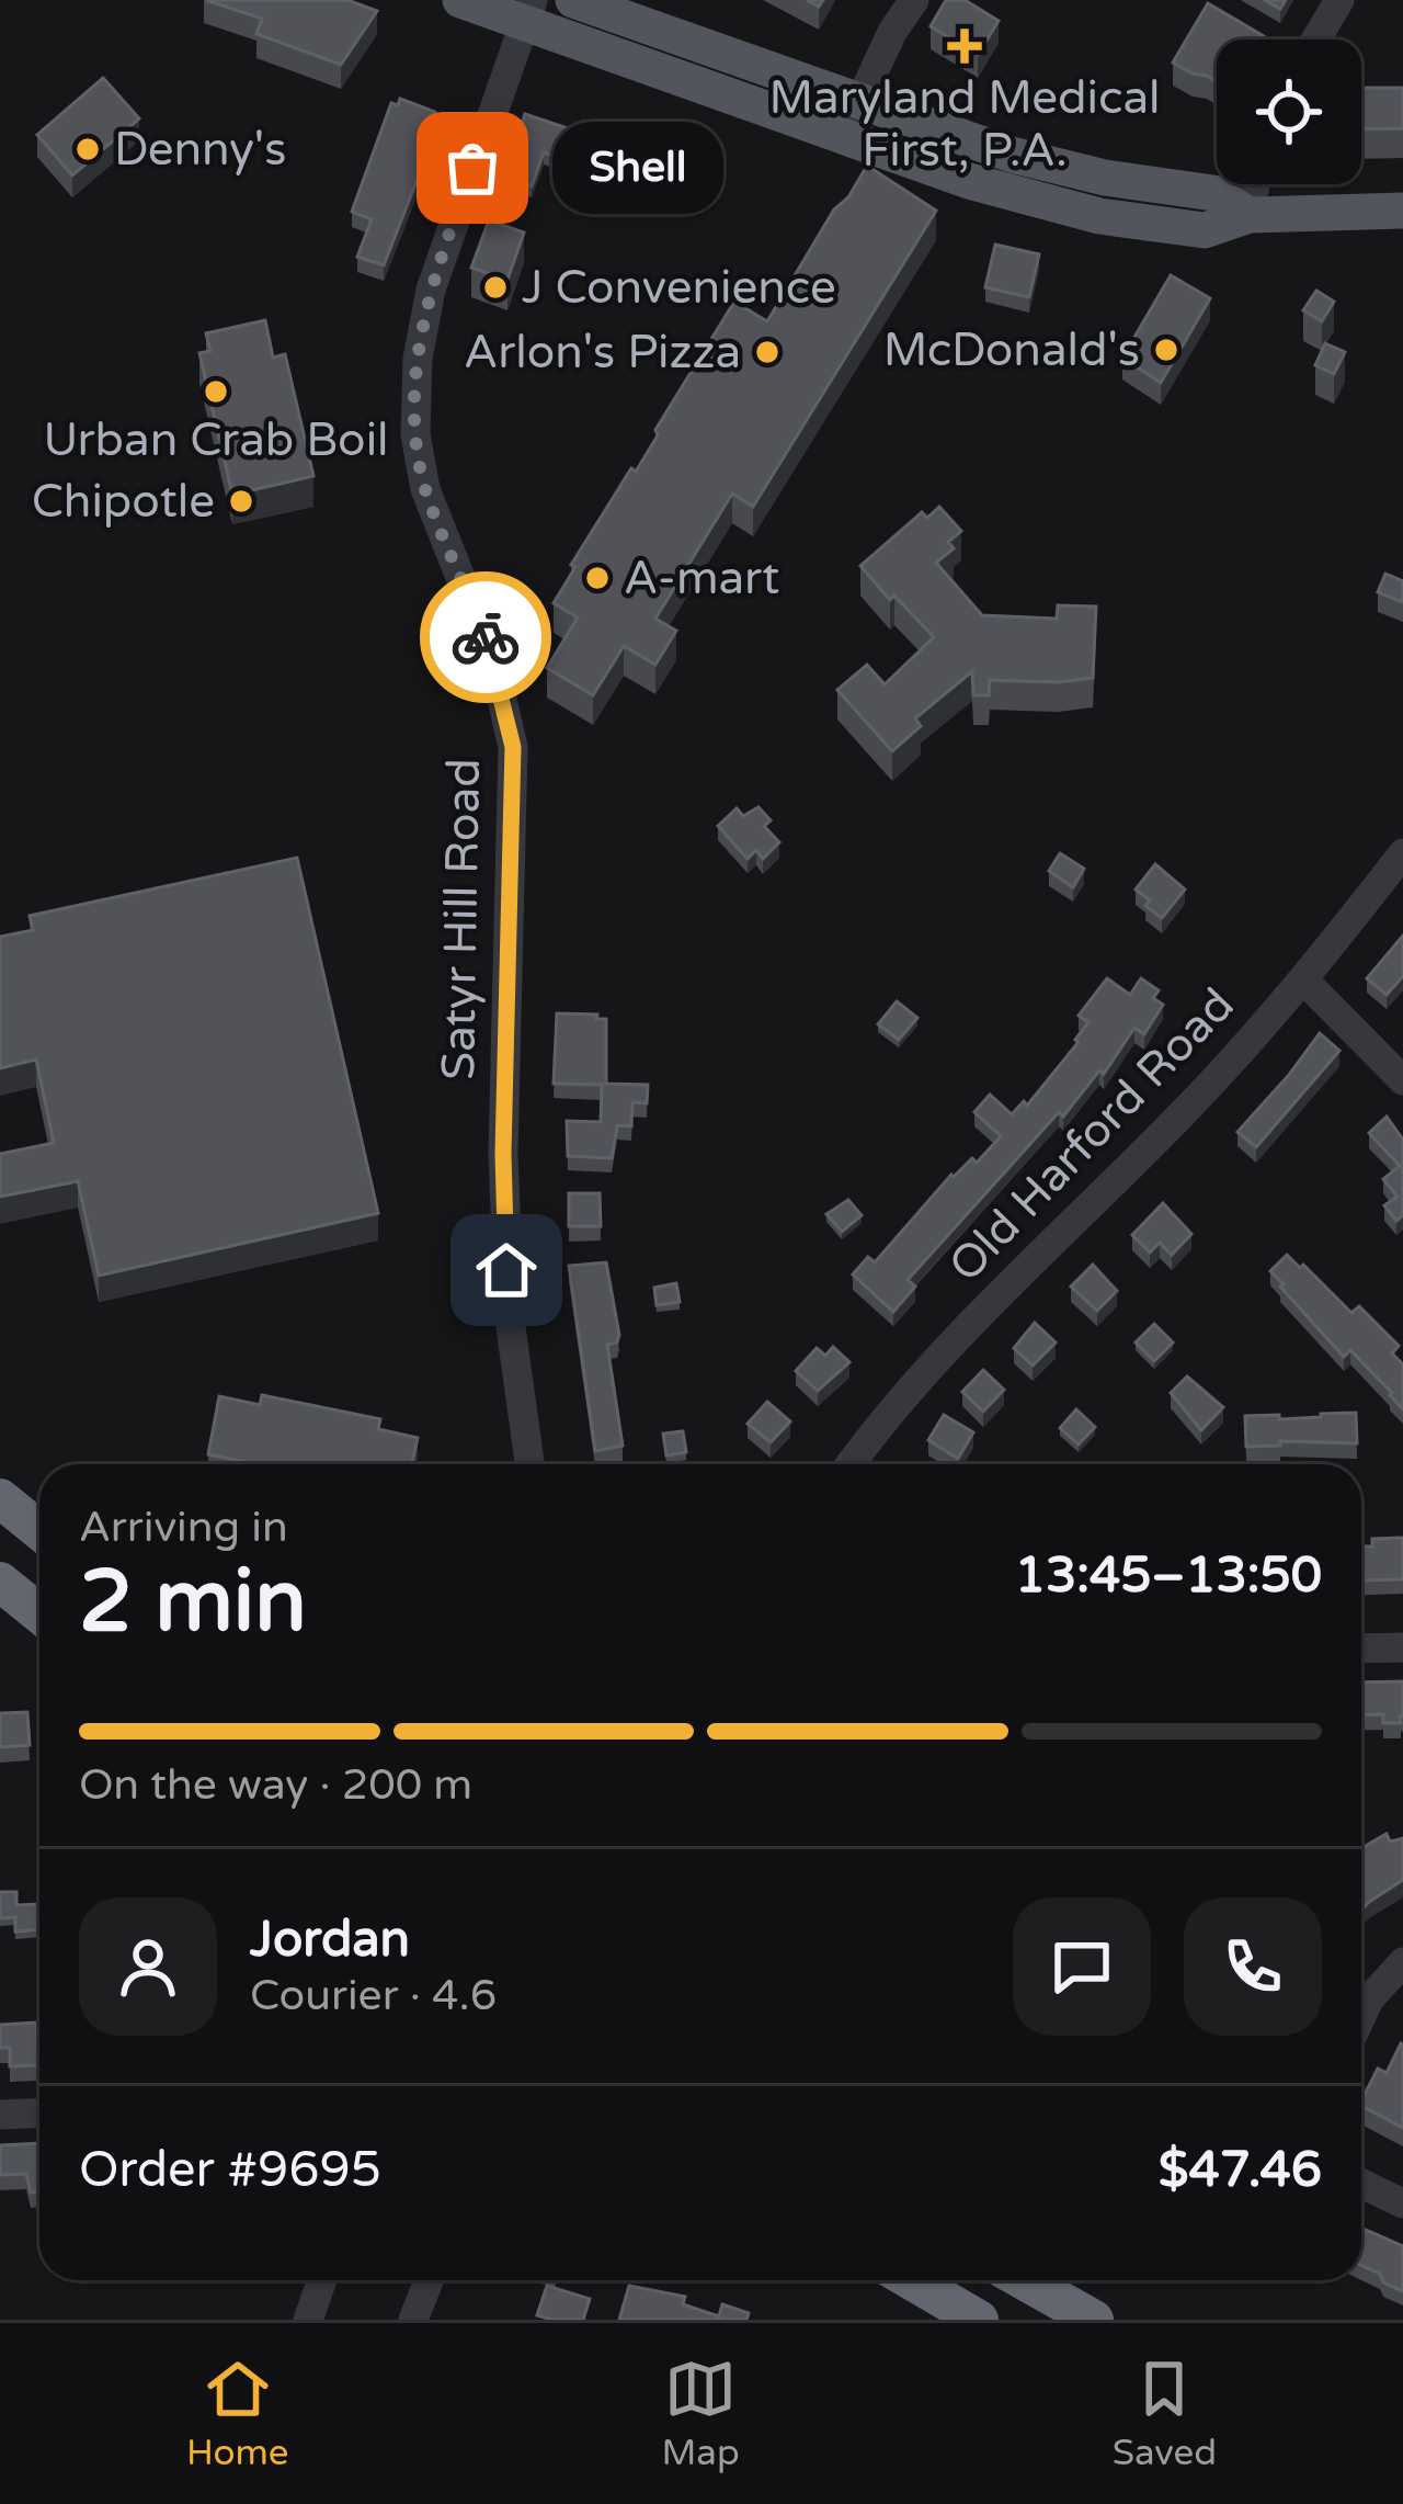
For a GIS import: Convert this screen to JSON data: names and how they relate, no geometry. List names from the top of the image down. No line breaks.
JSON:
{"streets":{"street":["Satyr Hill Road","Old Harford Road"]},"places":{"health":["Maryland Medical First, P.A."],"other":["Denny's","Shell","J Convenience","McDonald's","Arlon's Pizza","Urban Crab Boil","Chipotle","A-mart"]},"page":{"bubble":"Shell","heading":["2 min","Arriving in","13:45–13:50"],"panel":["Jordan","Courier · 4.6","Order #9695","$47.46"],"bar":"On the way · 200 m","tabs":["Home","Map","Saved"]}}
